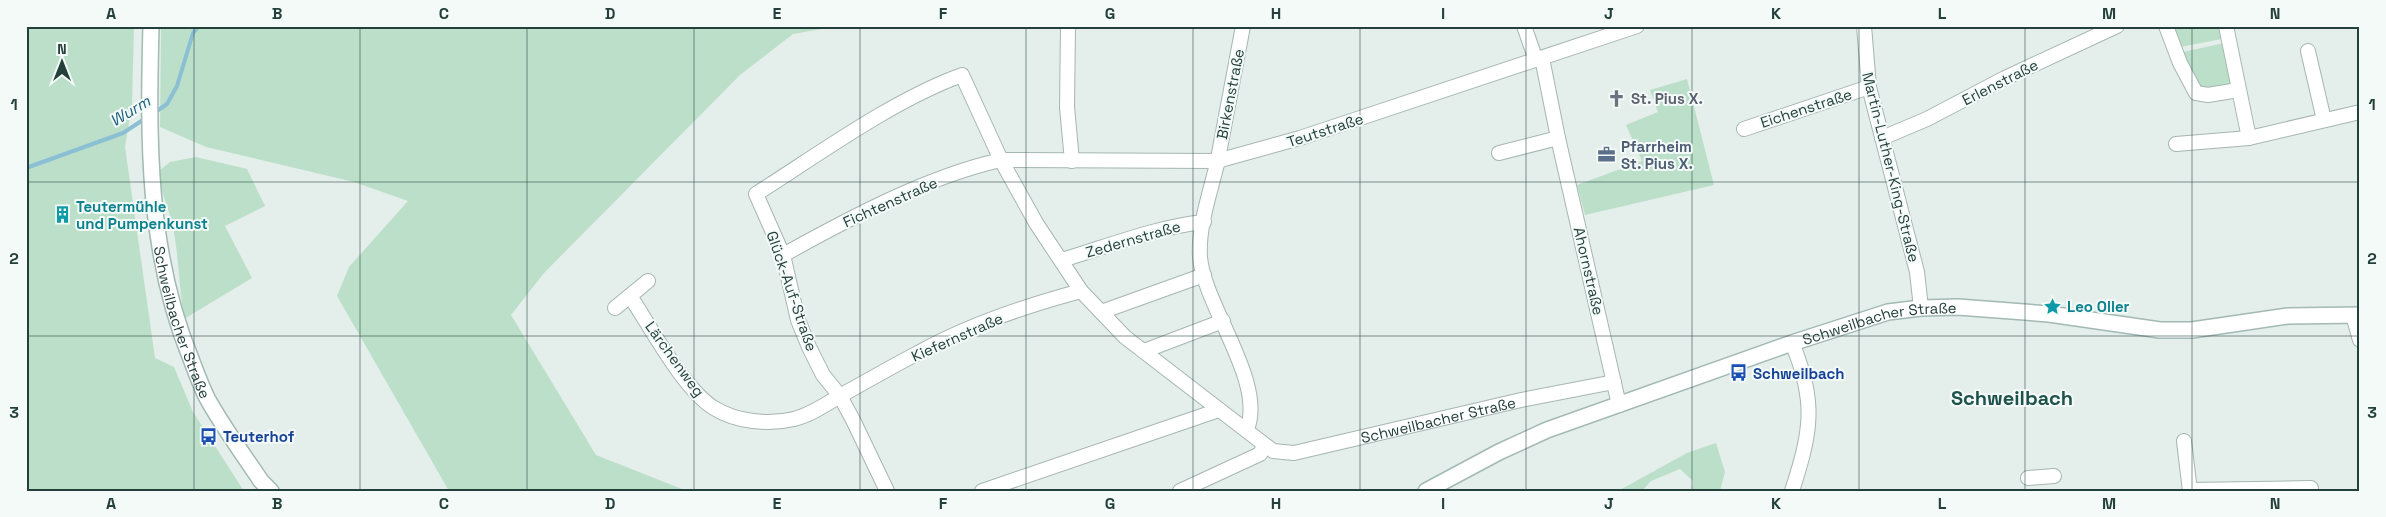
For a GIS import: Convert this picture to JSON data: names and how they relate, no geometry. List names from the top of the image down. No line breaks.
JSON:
{"streets":{"main road":["Schweilbacher Straße"],"street":["Erlenstraße","Birkenstraße","Eichenstraße","Teutstraße","Martin-Luther-King-Straße","Fichtenstraße","Zedernstraße","Ahornstraße","Glück-Auf-Straße","Kiefernstraße","Lärchenweg"]},"crossings":[["Erlenstraße","Martin-Luther-King-Straße"],["Birkenstraße","Teutstraße"],["Eichenstraße","Martin-Luther-King-Straße"],["Teutstraße","Fichtenstraße"],["Teutstraße","Zedernstraße"],["Teutstraße","Ahornstraße"],["Martin-Luther-King-Straße","Schweilbacher Straße"],["Fichtenstraße","Zedernstraße"],["Fichtenstraße","Glück-Auf-Straße"],["Zedernstraße","Glück-Auf-Straße"],["Zedernstraße","Schweilbacher Straße"],["Zedernstraße","Kiefernstraße"],["Ahornstraße","Schweilbacher Straße"],["Glück-Auf-Straße","Kiefernstraße"],["Glück-Auf-Straße","Lärchenweg"],["Kiefernstraße","Lärchenweg"]],"districts":["Schweilbach"],"water":["Wurm"],"places":{"church":["St. Pius X."],"office":["Pfarrheim St. Pius X."],"building":["Teutermühle und Pumpenkunst"],"place":["Leo Oller"],"bus stop":["Schweilbach","Teuterhof"]},"north":"top","grid":{"columns":["A","B","C","D","E","F","G","H","I","J","K","L","M","N"],"rows":["1","2","3"]}}
